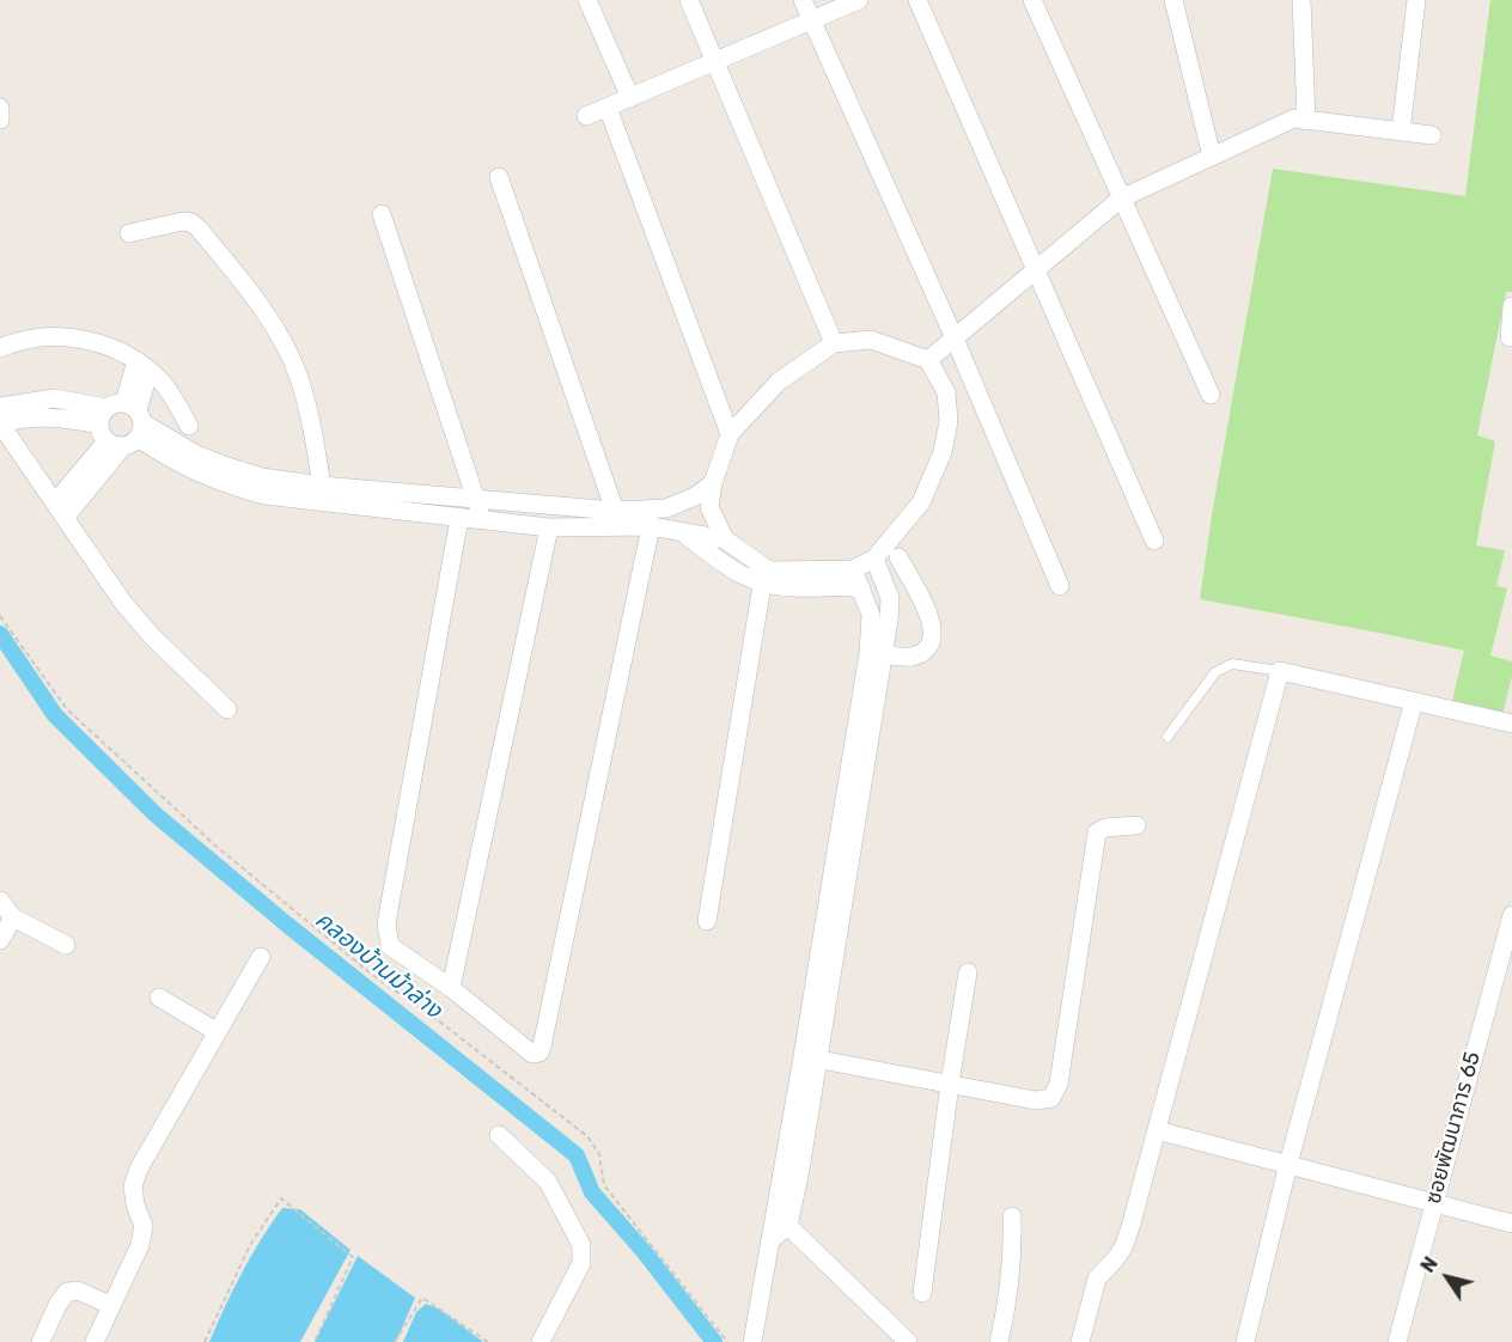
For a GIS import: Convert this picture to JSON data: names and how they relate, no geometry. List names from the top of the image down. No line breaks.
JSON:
{"streets":{"street":["ซอยพัฒนาการ 65"]},"water":["คลองบ้านม้าล่าง"],"north":"top left"}
